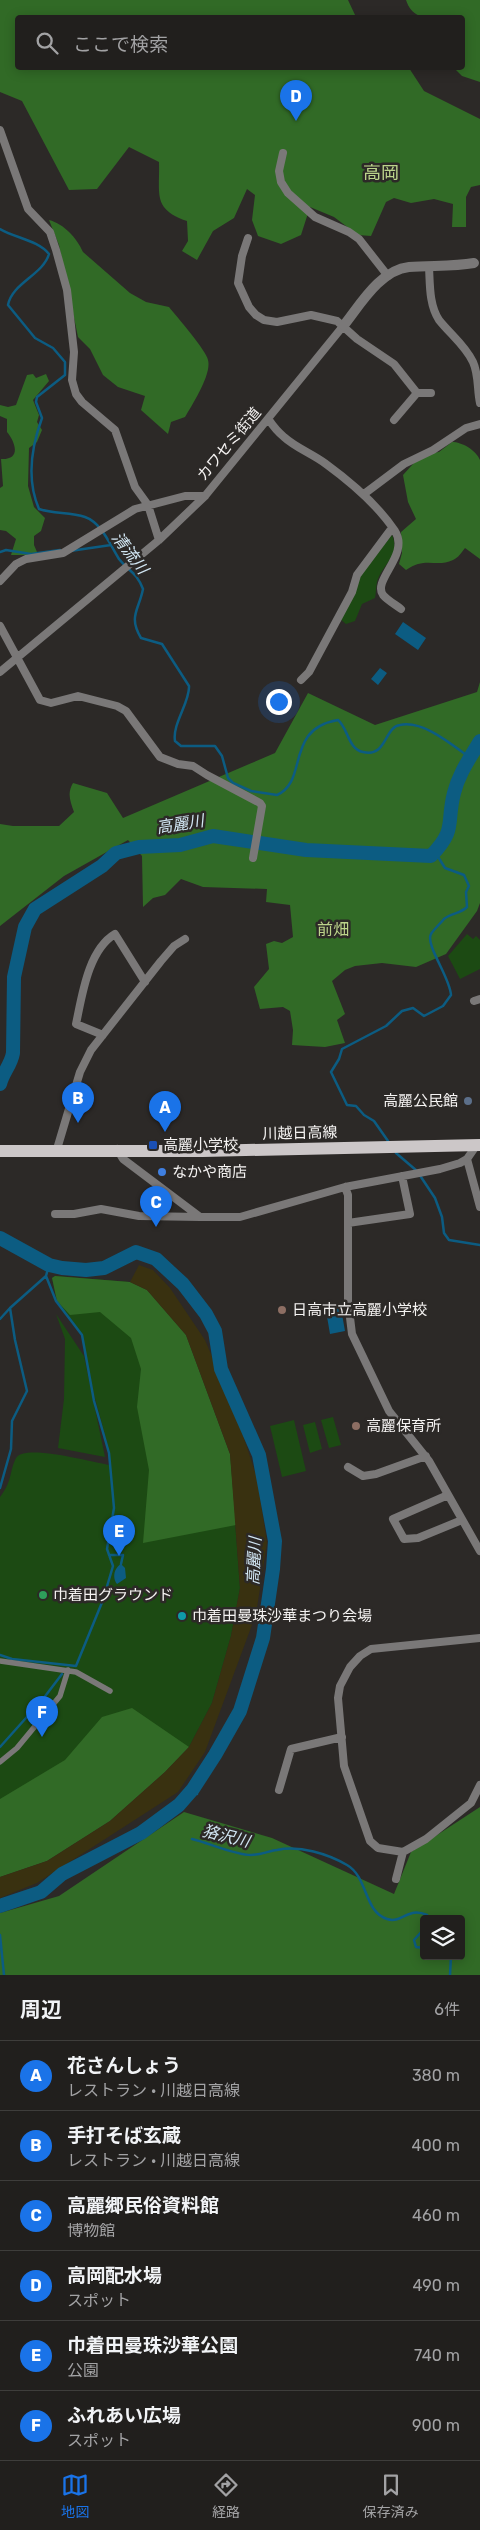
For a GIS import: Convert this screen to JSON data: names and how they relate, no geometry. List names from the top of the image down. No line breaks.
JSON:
{"streets":{"main road":["川越日高線"],"street":["カワセミ街道"]},"districts":["高岡","前畑"],"water":["清流川","高麗川","狢沢川"],"places":{"other":["高麗公民館","なかや商店","日高市立高麗小学校","高麗保育所","巾着田グラウンド","巾着田曼珠沙華まつり会場"],"transit":["高麗小学校"]},"page":{"search":"ここで検索","pins":["D","B","A","C","E","F"],"heading":["周辺","6件"],"list":[{"mark":"A","name":"花さんしょう","note":"レストラン · 川越日高線","value":"380 m"},{"mark":"B","name":"手打そば玄蔵","note":"レストラン · 川越日高線","value":"400 m"},{"mark":"C","name":"高麗郷民俗資料館","note":"博物館","value":"460 m"},{"mark":"D","name":"高岡配水場","note":"スポット","value":"490 m"},{"mark":"E","name":"巾着田曼珠沙華公園","note":"公園","value":"740 m"},{"mark":"F","name":"ふれあい広場","note":"スポット","value":"900 m"}],"nav":["地図","経路","保存済み"]}}
